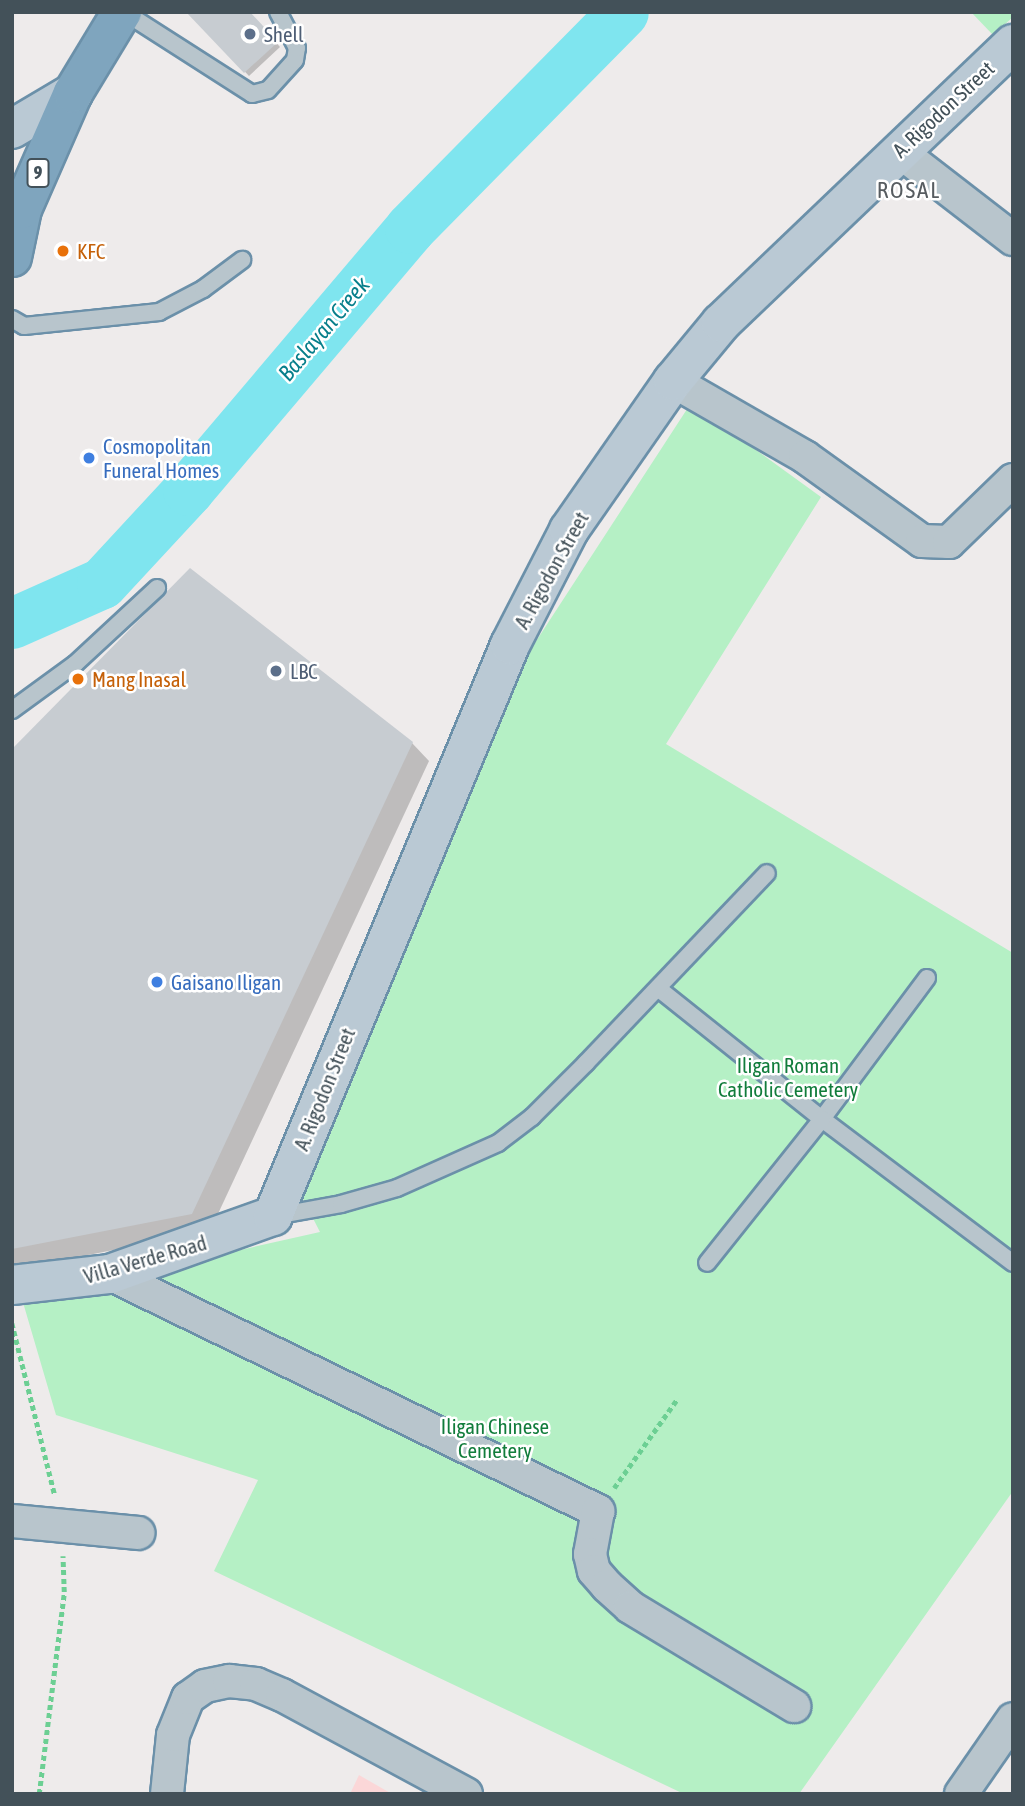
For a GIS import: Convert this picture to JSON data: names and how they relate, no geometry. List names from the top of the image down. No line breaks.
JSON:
{"streets":{"highway":["9"],"street":["A. Rigodon Street","Villa Verde Road"]},"crossings":[["A. Rigodon Street","Villa Verde Road"]],"districts":["ROSAL"],"water":["Baslayan Creek"],"parks":["Iligan Roman Catholic Cemetery","Iligan Chinese Cemetery"],"places":["Shell","KFC","Cosmopolitan Funeral Homes","LBC","Mang Inasal","Gaisano Iligan"]}
